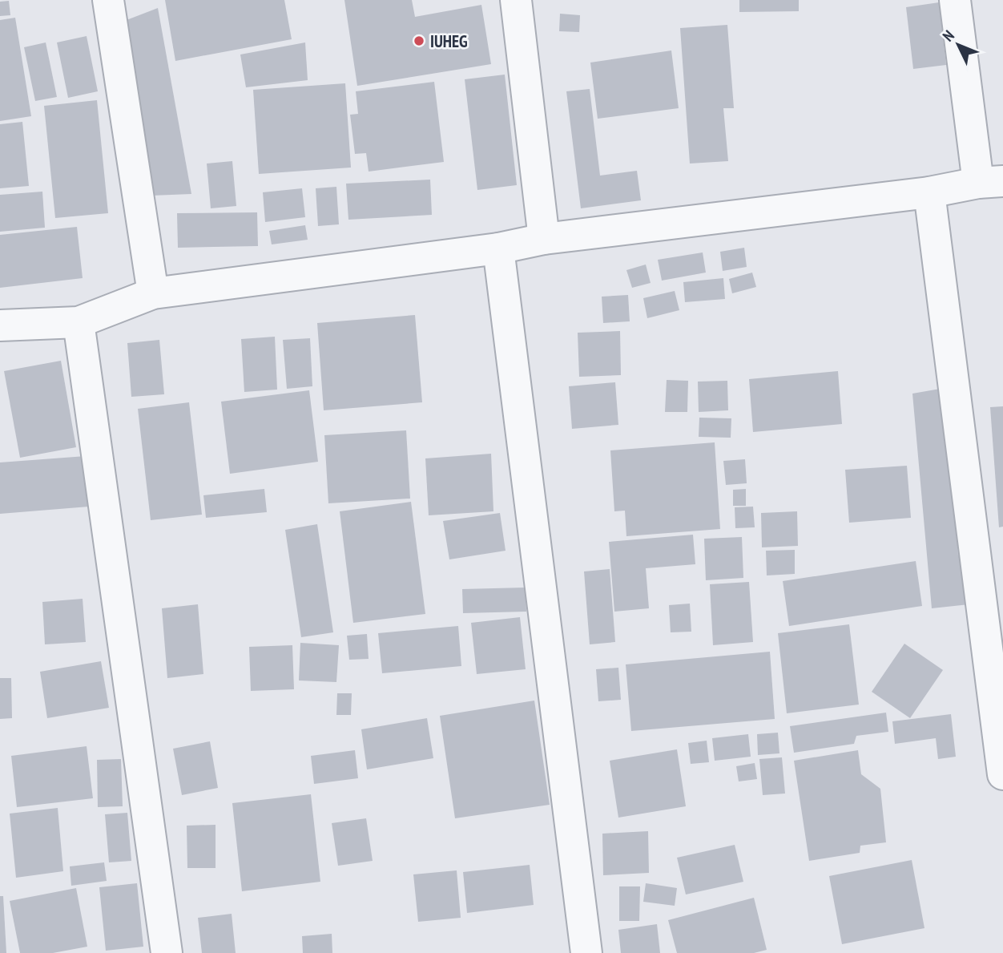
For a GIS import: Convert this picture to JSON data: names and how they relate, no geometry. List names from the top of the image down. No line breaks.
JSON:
{"places":["IUHEG"],"north":"top left"}
